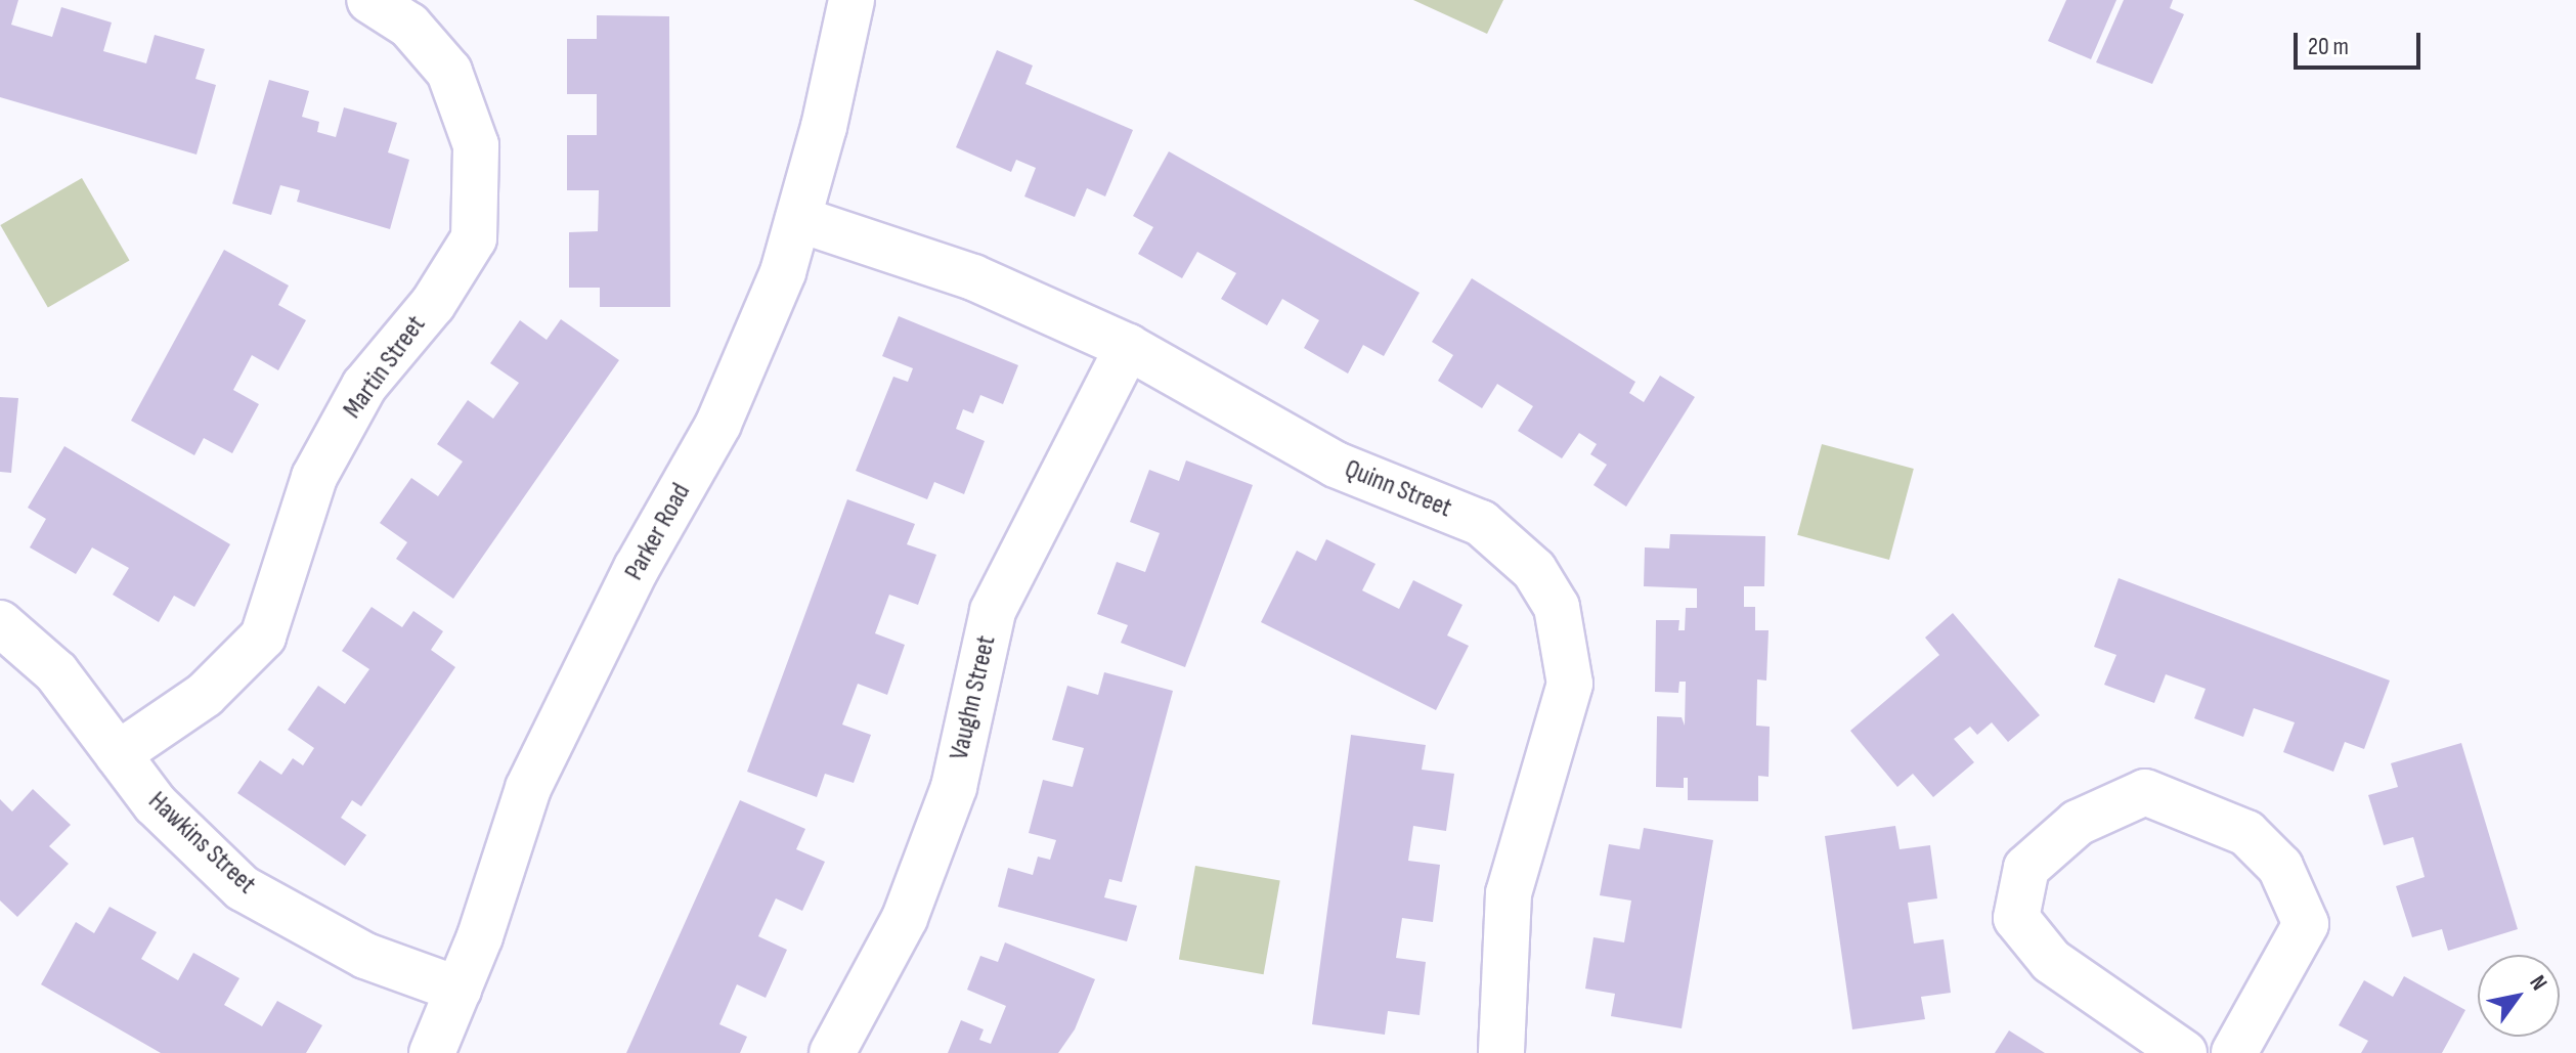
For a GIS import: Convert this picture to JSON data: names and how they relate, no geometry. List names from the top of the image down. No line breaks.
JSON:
{"streets":{"street":["Martin Street","Quinn Street","Parker Road","Vaughn Street","Hawkins Street"]},"crossings":[["Martin Street","Hawkins Street"],["Quinn Street","Parker Road"],["Quinn Street","Vaughn Street"],["Parker Road","Hawkins Street"]],"scale_bar":"20 m","north":"top right"}
